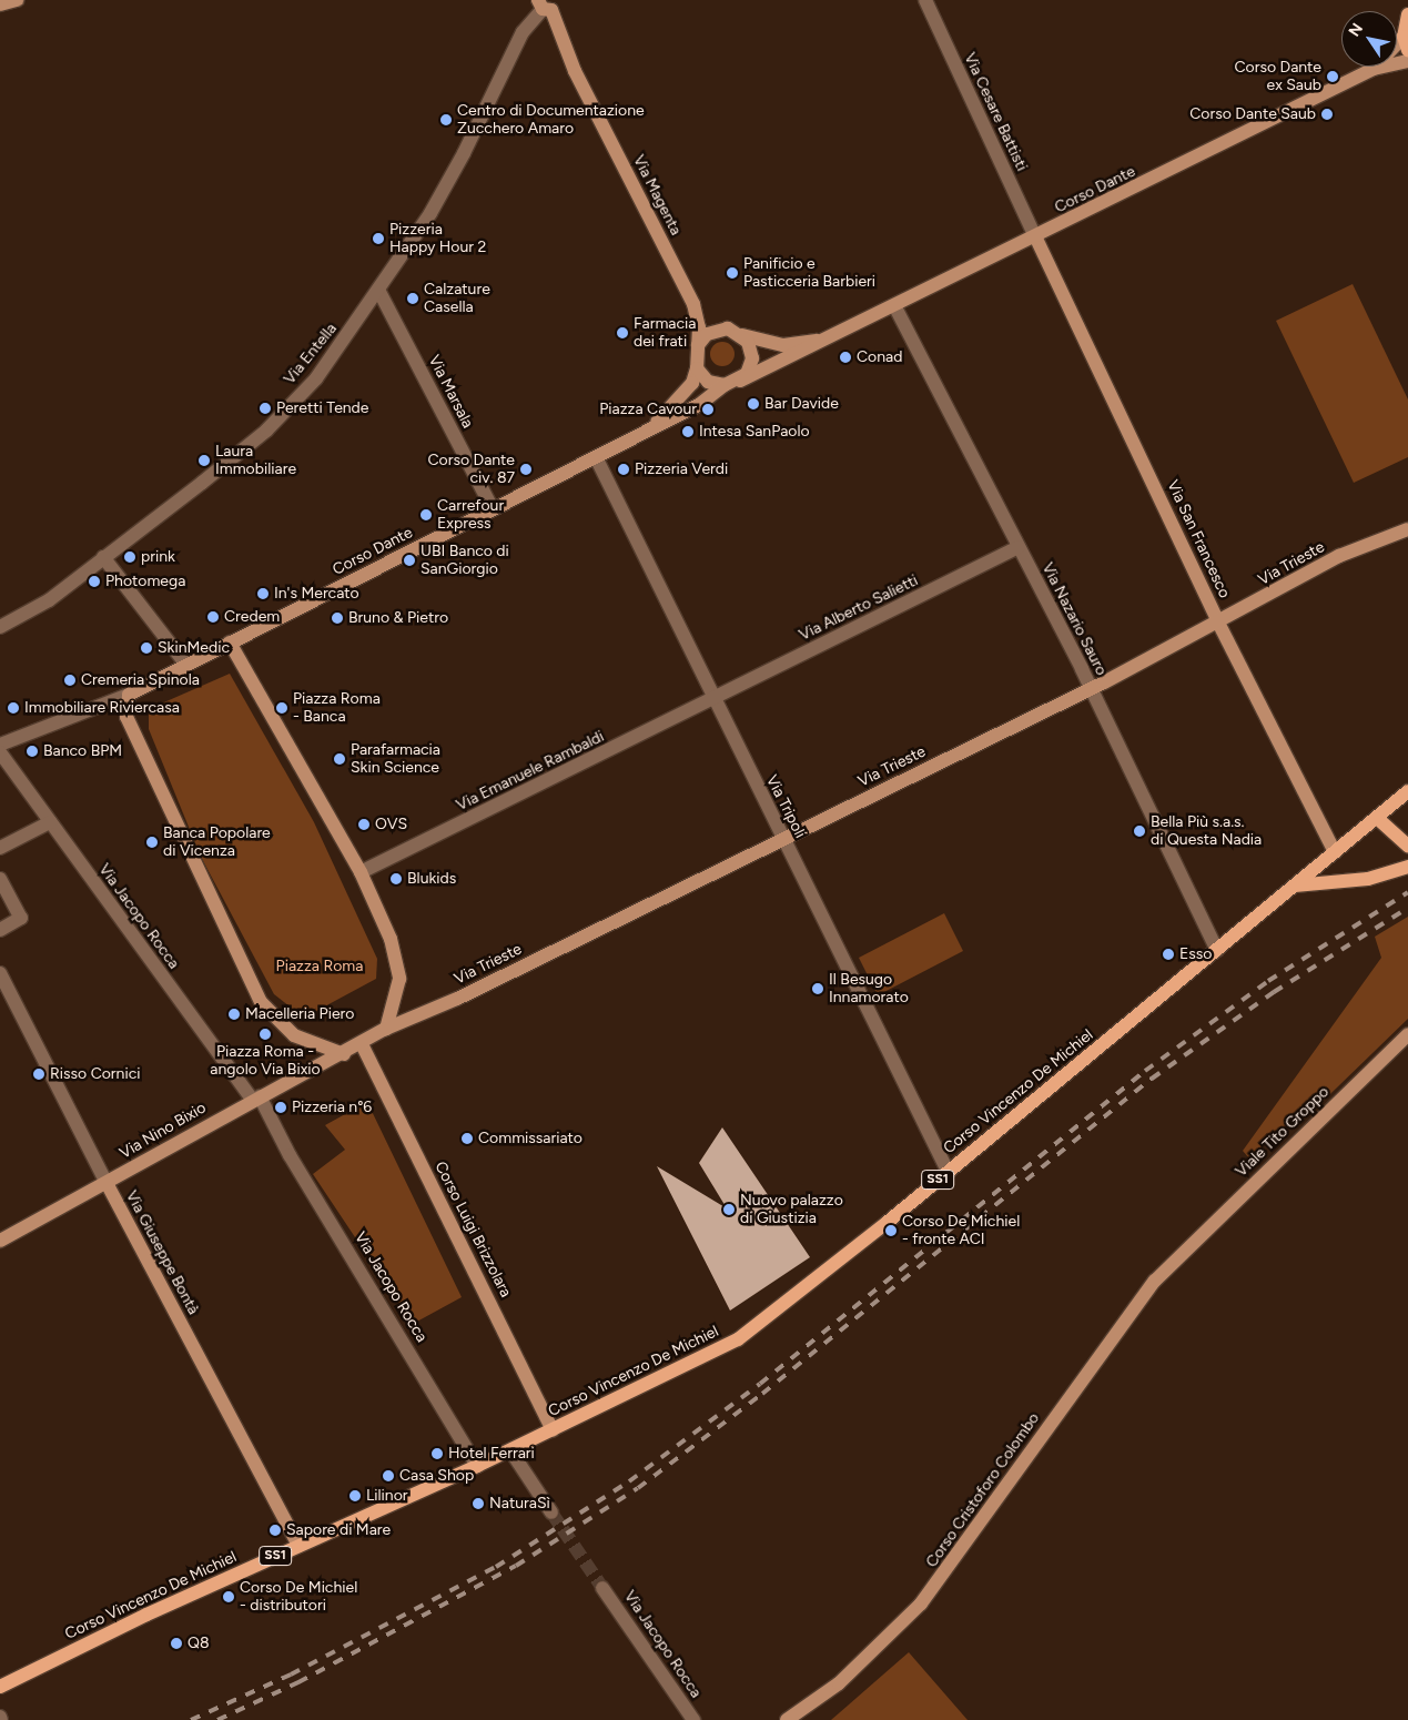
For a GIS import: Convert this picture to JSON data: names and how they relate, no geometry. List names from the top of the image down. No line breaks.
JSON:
{"streets":{"main road":["Corso Vincenzo De Michiel","SS1"],"street":["Via Cesare Battisti","Corso Dante","Via Magenta","Via Entella","Via Marsala","Via San Francesco","Via Trieste","Via Alberto Salietti","Via Nazario Sauro","Via Emanuele Rambaldi","Via Tripoli","Via Jacopo Rocca","Via Nino Bixio","Viale Tito Groppo","Corso Luigi Brizzolara","Via Giuseppe Bontà","Corso Cristoforo Colombo"]},"crossings":[["Via Cesare Battisti","Corso Dante"],["Via Cesare Battisti","Via San Francesco"],["Corso Dante","Via Magenta"],["Corso Dante","Via Marsala"],["Corso Dante","Via San Francesco"],["Corso Dante","Via Nazario Sauro"],["Corso Dante","Via Tripoli"],["Via Magenta","Via Entella"],["Via Entella","Via Marsala"],["Via San Francesco","Via Trieste"],["Via San Francesco","Corso Vincenzo De Michiel"],["Via Trieste","Via Nazario Sauro"],["Via Trieste","Via Tripoli"],["Via Alberto Salietti","Via Nazario Sauro"],["Via Alberto Salietti","Via Emanuele Rambaldi"],["Via Alberto Salietti","Via Tripoli"],["Via Nazario Sauro","Corso Vincenzo De Michiel"],["Via Emanuele Rambaldi","Via Tripoli"],["Via Tripoli","Corso Vincenzo De Michiel"],["Via Jacopo Rocca","Corso Vincenzo De Michiel"],["Via Jacopo Rocca","Via Nino Bixio"],["Corso Vincenzo De Michiel","Corso Luigi Brizzolara"],["Corso Vincenzo De Michiel","Via Giuseppe Bontà"],["Via Nino Bixio","Via Giuseppe Bontà"],["Viale Tito Groppo","Corso Cristoforo Colombo"]],"parks":["Piazza Roma"],"places":["Corso Dante ex Saub","Corso Dante Saub","Centro di Documentazione Zucchero Amaro","Pizzeria Happy Hour 2","Panificio e Pasticceria Barbieri","Calzature Casella","Farmacia dei frati","Conad","Bar Davide","Peretti Tende","Piazza Cavour","Intesa SanPaolo","Laura Immobiliare","Corso Dante civ. 87","Pizzeria Verdi","Carrefour Express","prink","UBI Banco di SanGiorgio","Photomega","In's Mercato","Credem","Bruno & Pietro","SkinMedic","Cremeria Spinola","Immobiliare Riviercasa","Piazza Roma - Banca","Banco BPM","Parafarmacia Skin Science","OVS","Bella Più s.a.s. di Questa Nadia","Banca Popolare di Vicenza","Blukids","Esso","Il Besugo Innamorato","Macelleria Piero","Piazza Roma - angolo Via Bixio","Risso Cornici","Pizzeria n°6","Commissariato","Nuovo palazzo di Giustizia","Corso De Michiel - fronte ACI","Hotel Ferrari","Casa Shop","Lilinor","NaturaSì","Sapore di Mare","Corso De Michiel - distributori","Q8"],"north":"top left"}
